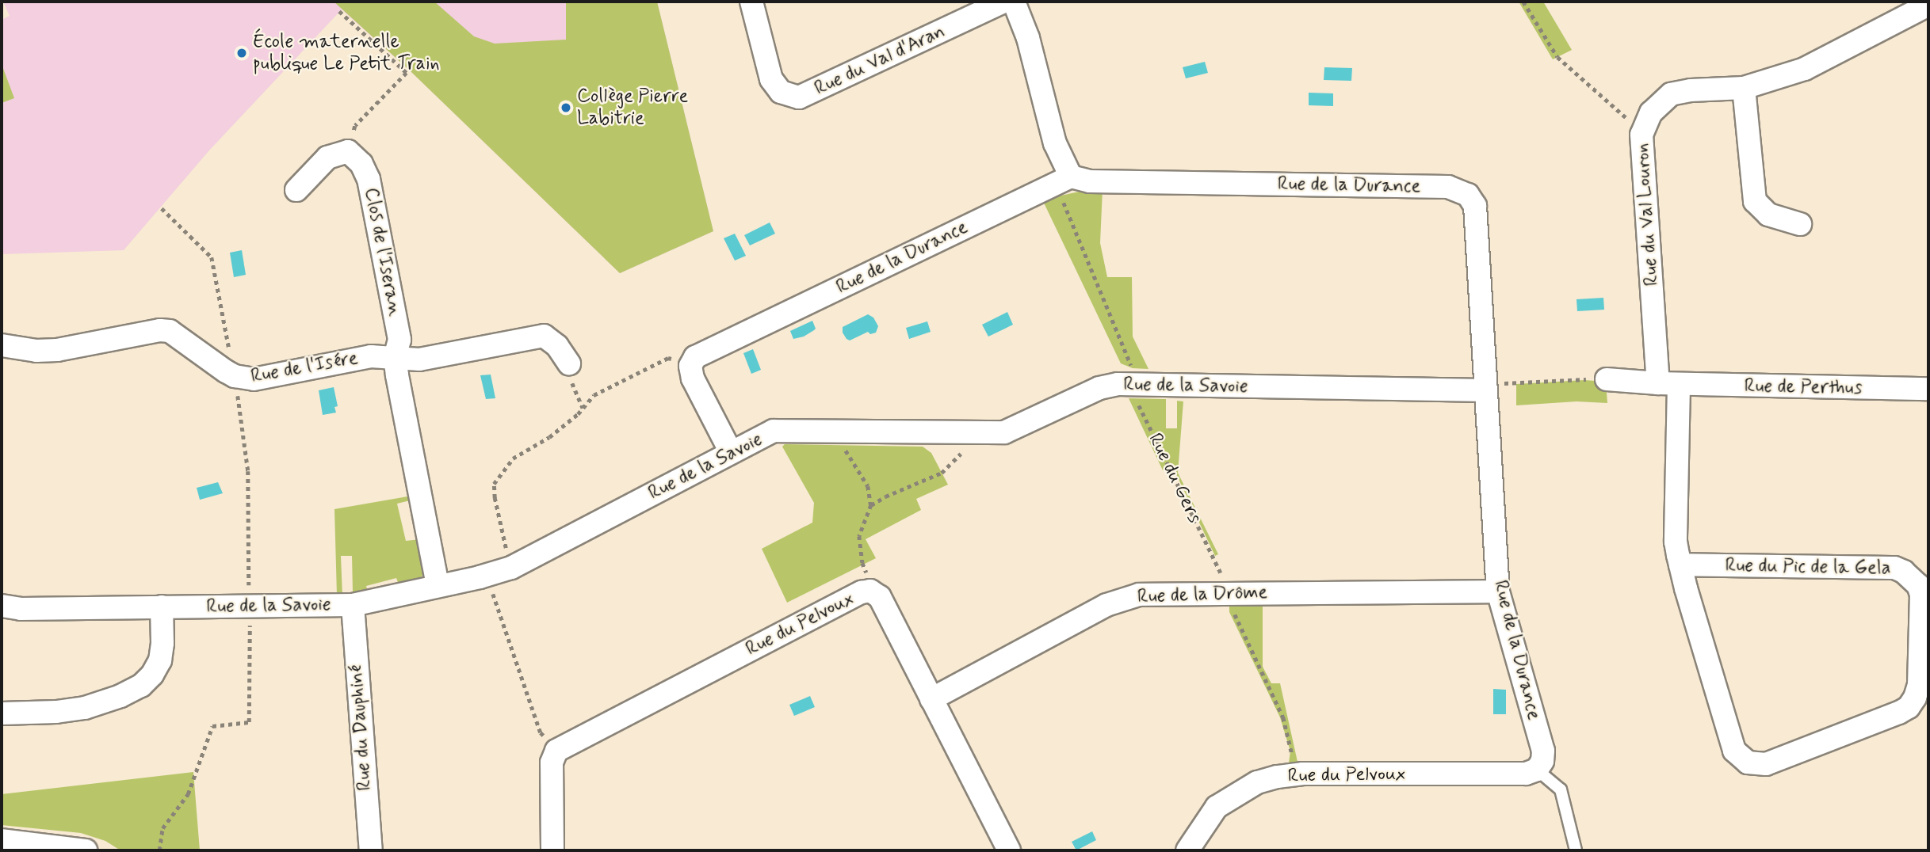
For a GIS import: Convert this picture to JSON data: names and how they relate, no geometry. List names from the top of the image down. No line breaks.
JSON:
{"streets":{"street":["Rue du Val d'Aran","Rue de la Durance","Rue du Val Louron","Clos de l'Iseran","Rue de l'Isére","Rue de la Savoie","Rue de Perthus","Rue du Pic de la Gela","Rue de la Drôme","Rue du Pelvoux","Rue du Dauphiné"],"path":["Rue du Gers"]},"crossings":[["Rue de la Durance","Rue de la Savoie"],["Rue de la Durance","Rue du Gers"],["Rue de la Durance","Rue de la Drôme"],["Rue de la Durance","Rue du Pelvoux"],["Rue du Val Louron","Rue de Perthus"],["Rue du Val Louron","Rue du Pic de la Gela"],["Clos de l'Iseran","Rue de l'Isére"],["Rue de la Savoie","Rue du Gers"],["Rue de la Savoie","Rue du Dauphiné"],["Rue de Perthus","Rue du Pic de la Gela"],["Rue du Gers","Rue de la Drôme"],["Rue du Gers","Rue du Pelvoux"],["Rue de la Drôme","Rue du Pelvoux"]],"places":["École maternelle publique Le Petit Train","Collège Pierre Labitrie"]}
